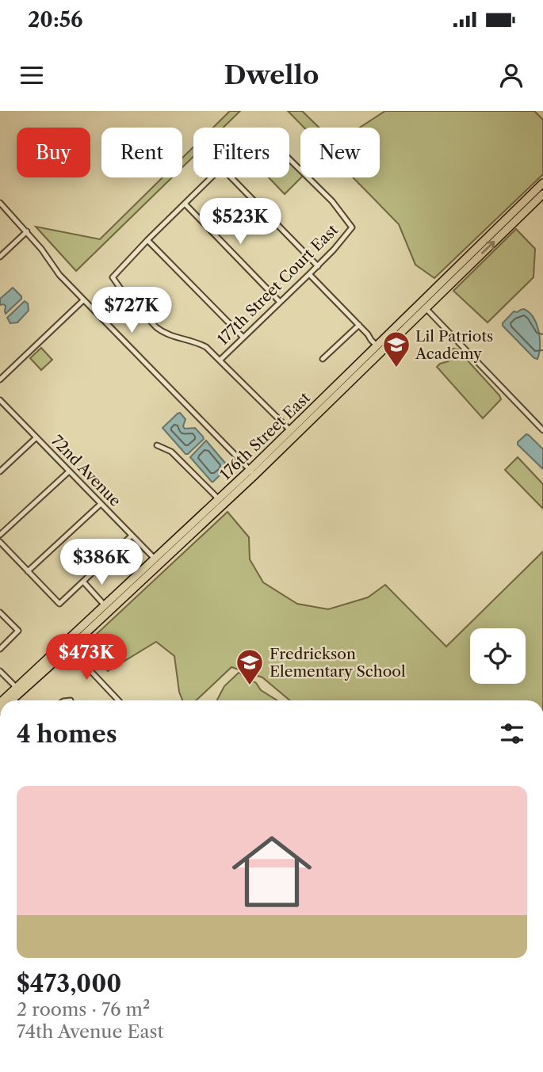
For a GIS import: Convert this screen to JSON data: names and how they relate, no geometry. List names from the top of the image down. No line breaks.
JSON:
{"streets":{"main road":["176th Street East"],"street":["177th Street Court East","72nd Avenue"]},"crossings":[["176th Street East","72nd Avenue"]],"places":{"school or university":["Lil Patriots Academy","Fredrickson Elementary School"]},"page":{"status":"20:56","header":"Dwello","chip":["Buy","Rent","Filters","New"],"price":["$523K","$727K","$386K","$473K"],"heading":"4 homes","list":[{"name":"$473,000","note":"2 rooms · 76 m² · 74th Avenue East"}]}}
